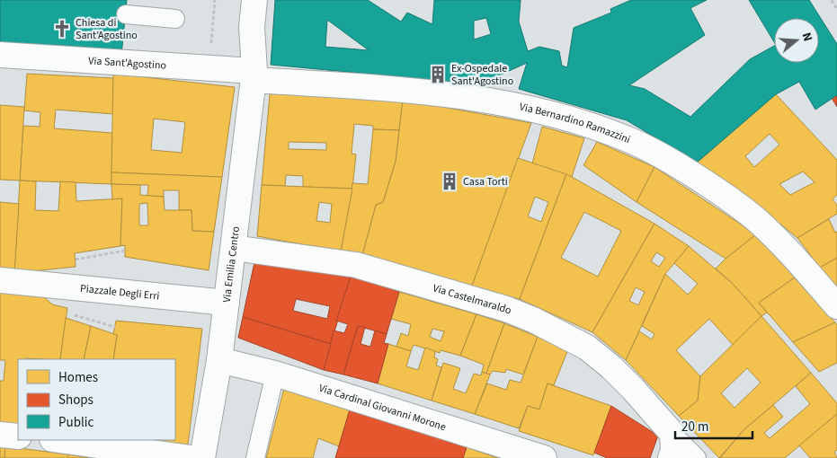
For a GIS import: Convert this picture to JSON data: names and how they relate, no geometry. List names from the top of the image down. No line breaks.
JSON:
{"streets":{"street":["Via Sant'Agostino","Via Bernardino Ramazzini","Via Emilia Centro","Piazzale Degli Erri","Via Castelmaraldo","Via Cardinal Giovanni Morone"]},"crossings":[["Via Sant'Agostino","Via Bernardino Ramazzini"],["Via Sant'Agostino","Via Emilia Centro"],["Via Bernardino Ramazzini","Via Emilia Centro"],["Via Emilia Centro","Piazzale Degli Erri"],["Via Emilia Centro","Via Castelmaraldo"],["Via Emilia Centro","Via Cardinal Giovanni Morone"]],"places":{"church":["Chiesa di Sant’Agostino"],"building":["Ex-Ospedale Sant'Agostino","Casa Torti"]},"legend":["Homes","Shops","Public"],"scale_bar":"20 m","north":"right"}
